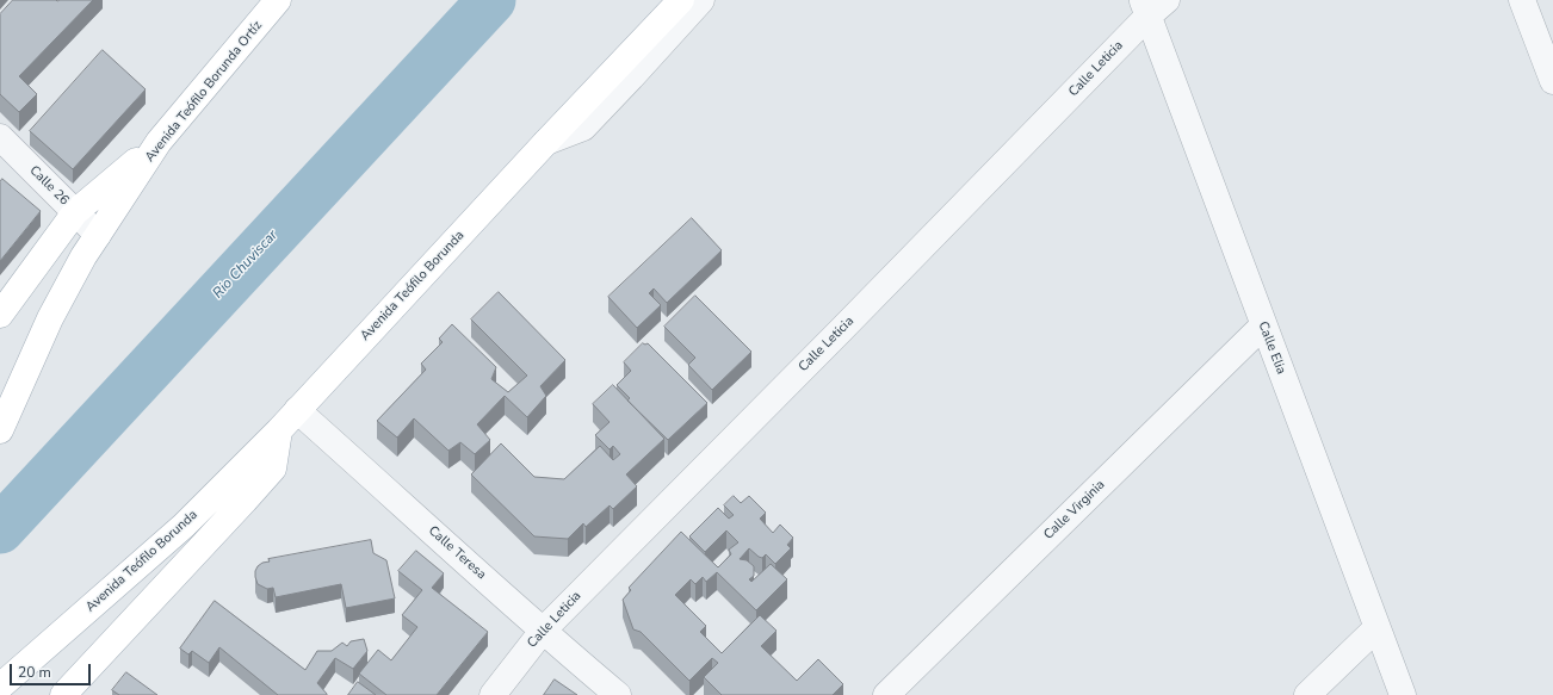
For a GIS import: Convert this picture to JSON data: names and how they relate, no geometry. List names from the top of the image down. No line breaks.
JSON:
{"streets":{"main road":["Avenida Teófilo Borunda Ortíz","Avenida Teófilo Borunda"],"street":["Calle Leticia","Calle 26","Calle Elia","Calle Virginia","Calle Teresa"]},"crossings":[["Calle Leticia","Calle Elia"],["Calle Leticia","Calle Teresa"],["Avenida Teófilo Borunda Ortíz","Calle 26"],["Avenida Teófilo Borunda","Calle Teresa"],["Calle Elia","Calle Virginia"]],"water":["Rio Chuviscar"],"scale_bar":"20 m"}
